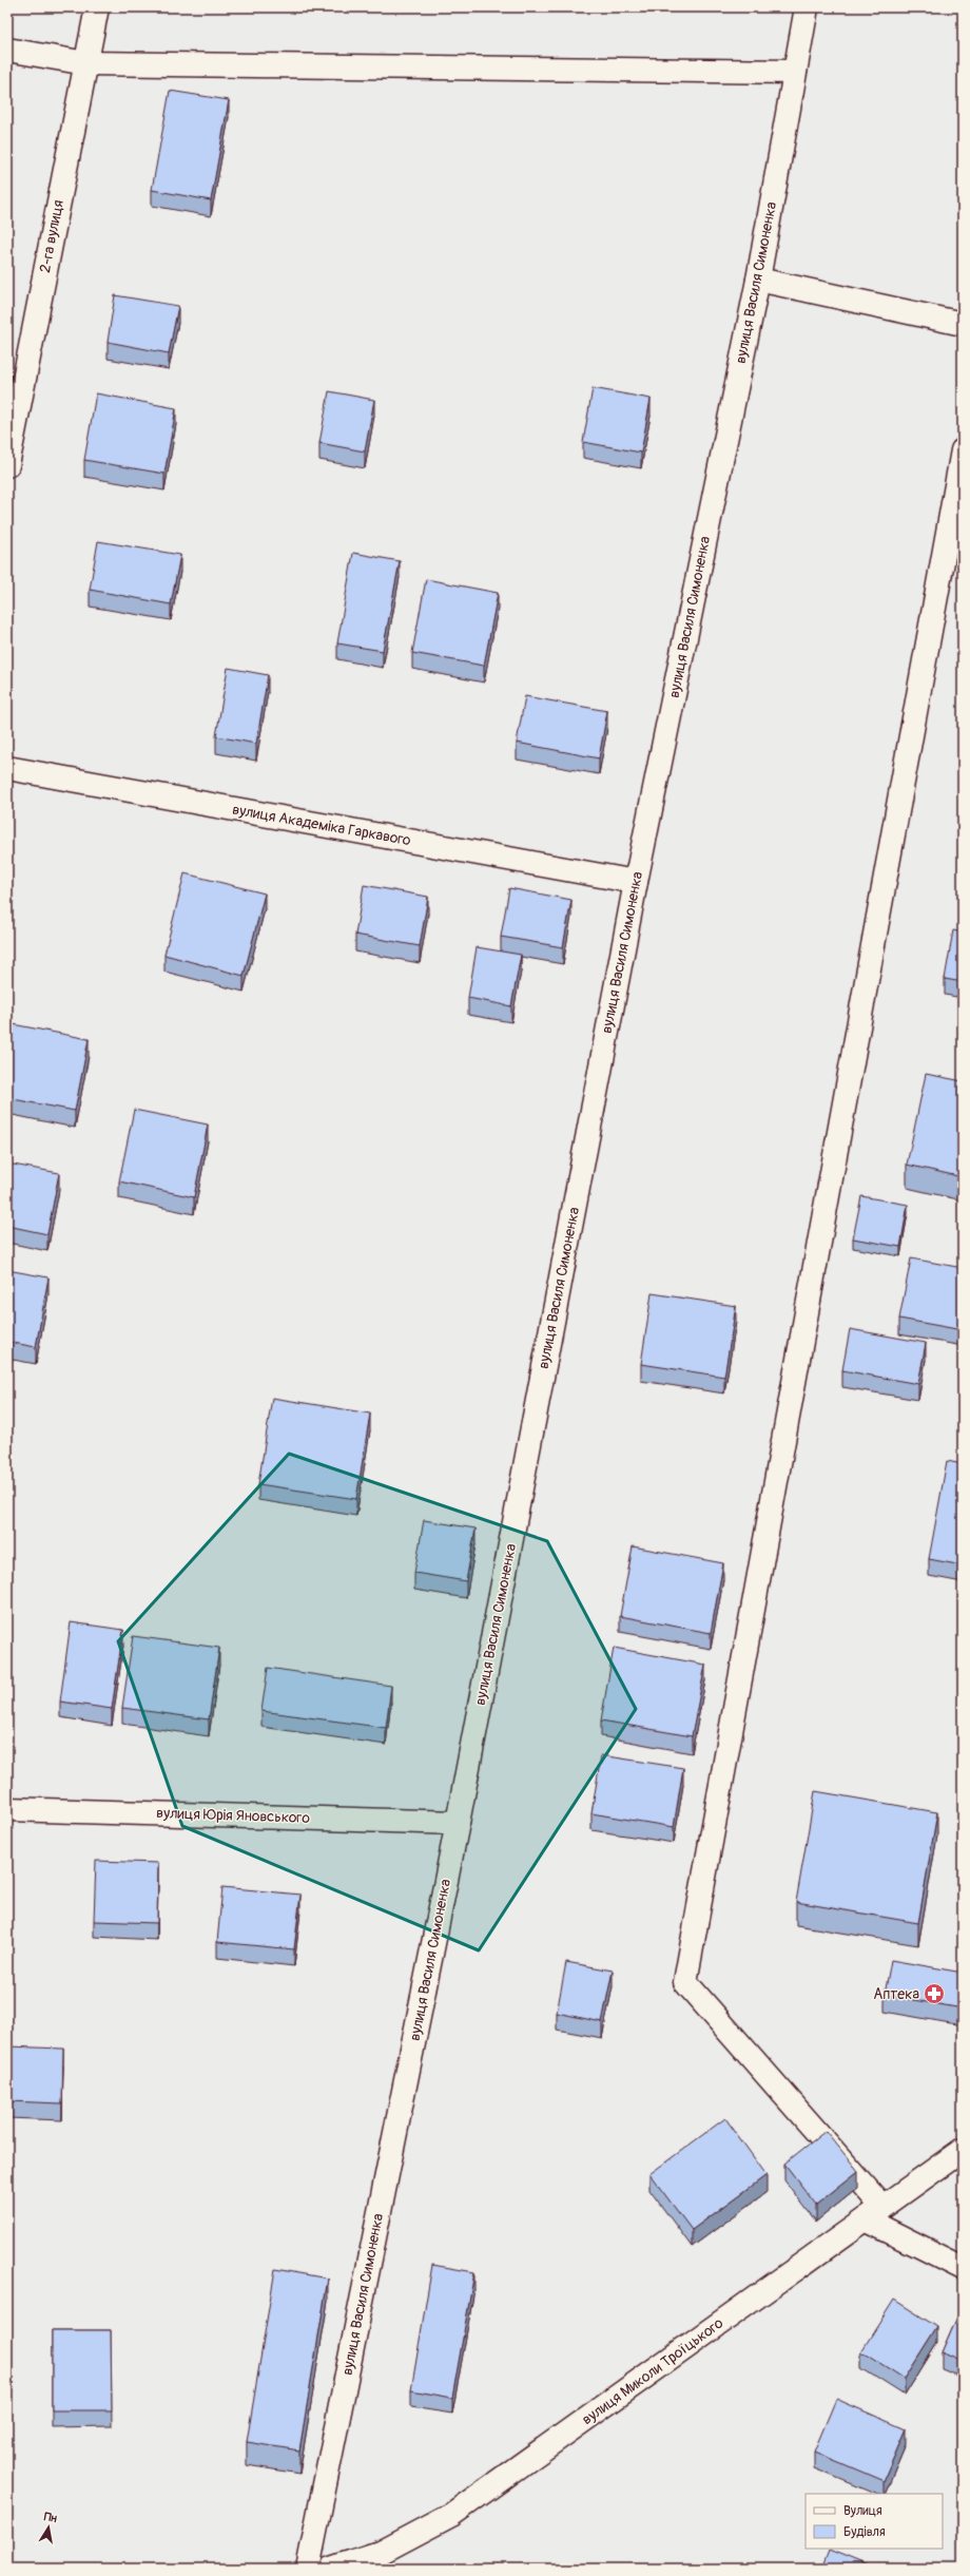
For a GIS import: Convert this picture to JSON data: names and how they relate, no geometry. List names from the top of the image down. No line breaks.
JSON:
{"streets":{"street":["2-га вулиця","вулиця Василя Симоненка","вулиця Академіка Гаркавого","вулиця Юрія Яновського","вулиця Миколи Троїцького"]},"crossings":[["вулиця Василя Симоненка","вулиця Академіка Гаркавого"],["вулиця Василя Симоненка","вулиця Юрія Яновського"]],"places":{"pharmacy":["Аптека"]},"legend":["Вулиця","Будівля"],"north":"top"}
